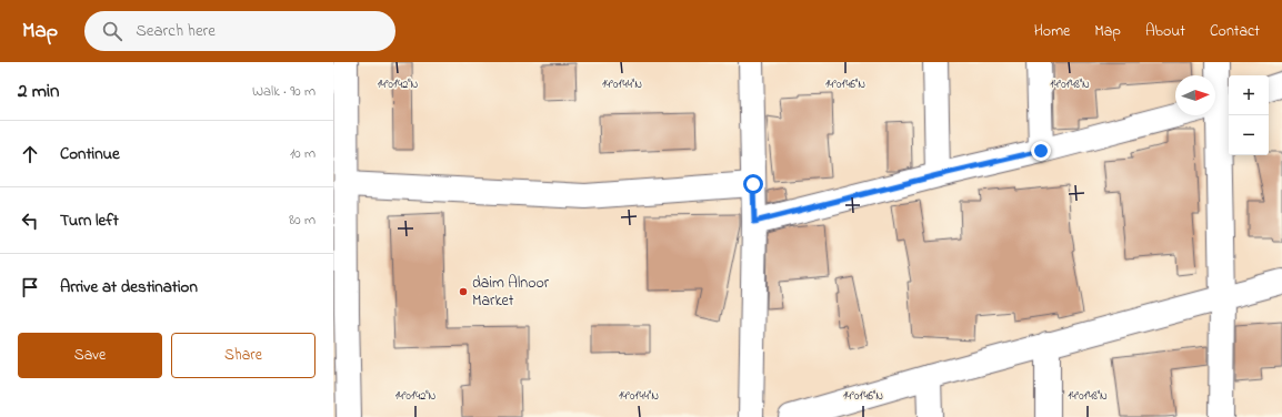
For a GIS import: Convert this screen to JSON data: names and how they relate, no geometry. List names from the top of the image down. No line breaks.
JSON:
{"places":["daim Alnoor Market"],"north":"right","page":{"header":"Map","search":"Search here","nav":["Home","Map","About","Contact"],"heading":["2 min","Walk · 90 m"],"map_buttons":["+","−"],"list":[["Continue","10 m"],["Turn left","80 m"],"Arrive at destination"],"buttons":["Save","Share"]},"coordinates":["14°01'42\"N","14°01'44\"N","14°01'46\"N","14°01'48\"N"]}
